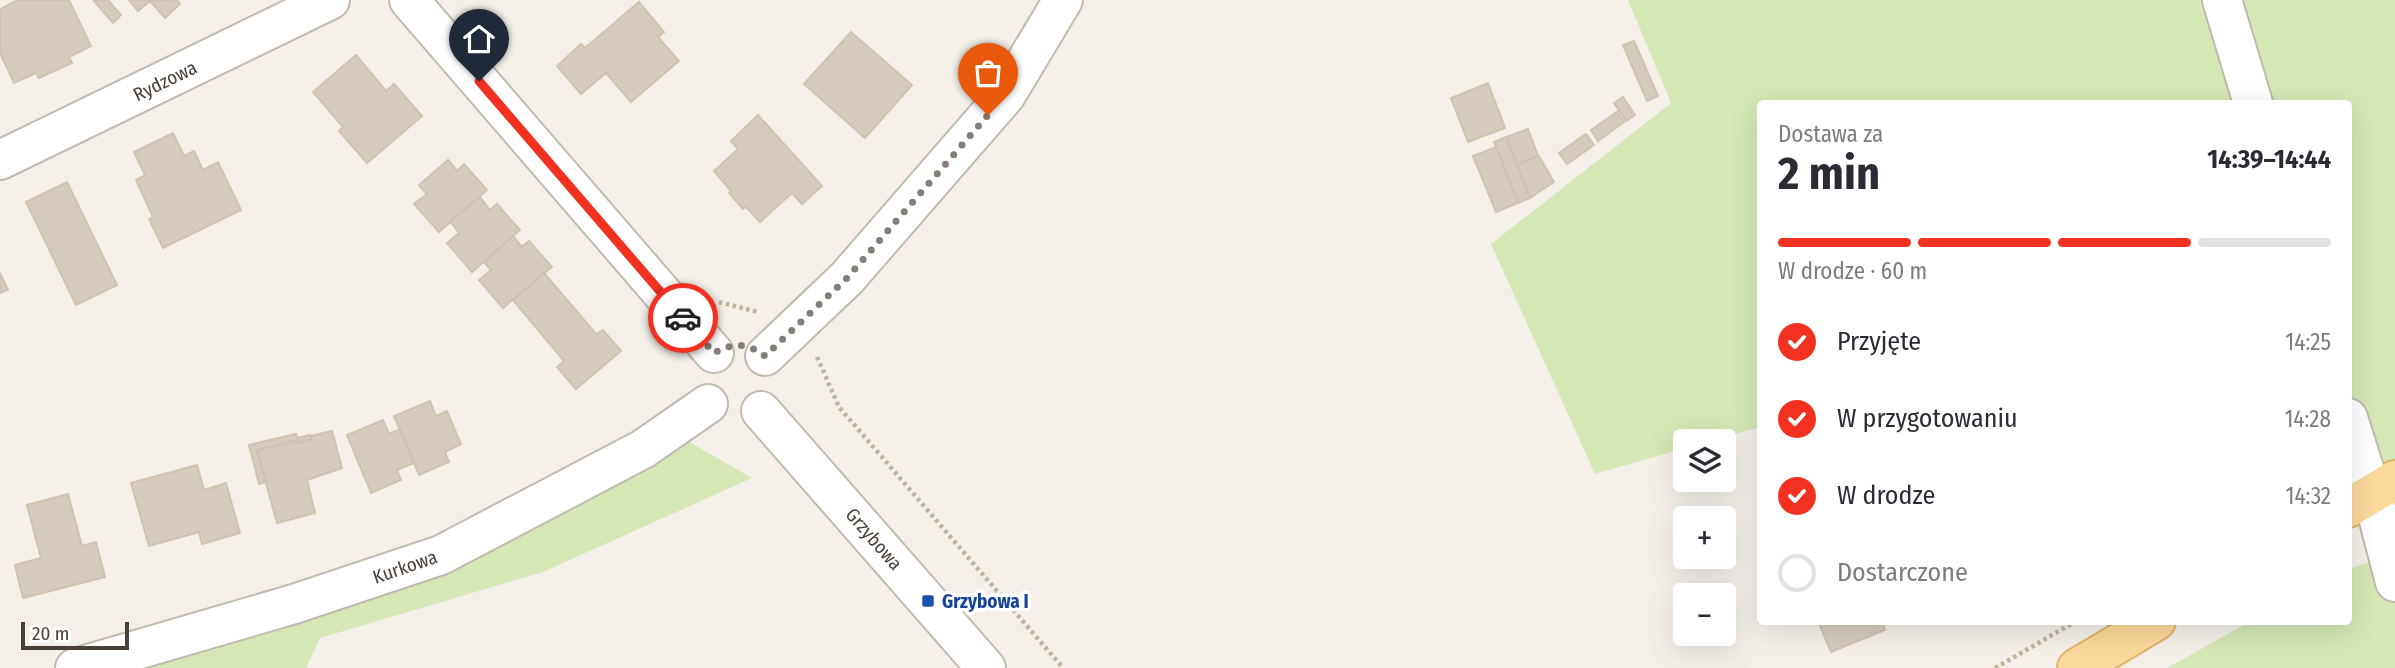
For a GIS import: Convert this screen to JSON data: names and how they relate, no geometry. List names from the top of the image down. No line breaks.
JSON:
{"streets":{"street":["Rydzowa","Grzybowa","Kurkowa"]},"crossings":[["Grzybowa","Kurkowa"]],"places":{"transit":["Grzybowa I"]},"scale_bar":"20 m","page":{"heading":["2 min","Dostawa za","14:39–14:44"],"bar":"W drodze · 60 m","list":[["Przyjęte","14:25"],["W przygotowaniu","14:28"],["W drodze","14:32"],"Dostarczone"],"map_buttons":["+","−"],"scale":"20 m"}}
